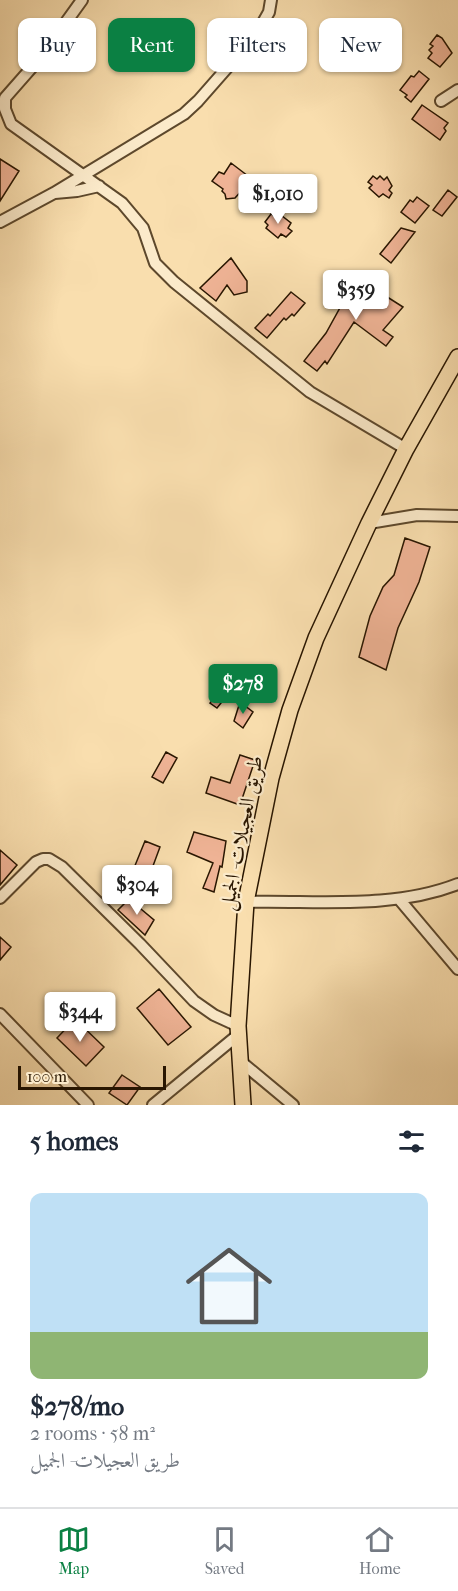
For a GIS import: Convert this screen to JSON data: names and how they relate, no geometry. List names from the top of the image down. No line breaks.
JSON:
{"streets":{"main road":["طريق العجيلات- الجميل"]},"scale_bar":"100 m","page":{"chip":["Buy","Rent","Filters","New"],"price":["$1,010","$359","$278","$304","$344"],"scale":"100 m","heading":"5 homes","list":[{"name":"$278/mo","note":"2 rooms · 58 m² · طريق العجيلات- الجميل"}],"tabs":["Map","Saved","Home"]}}
